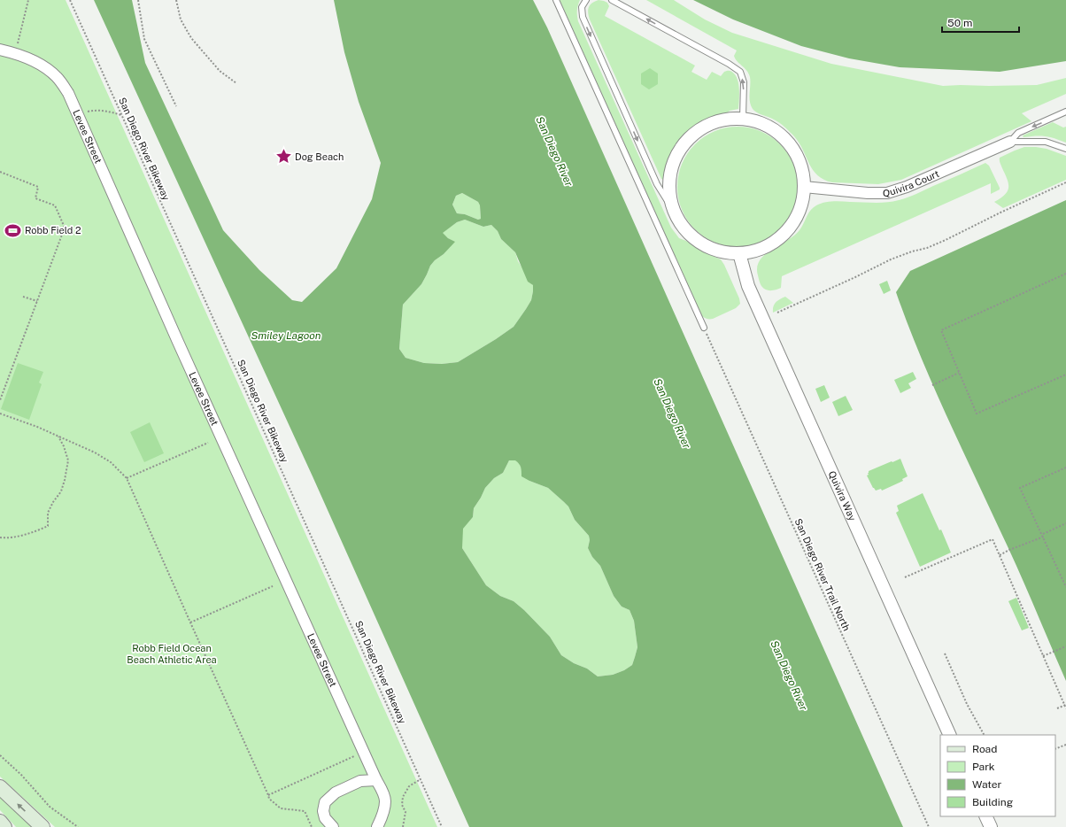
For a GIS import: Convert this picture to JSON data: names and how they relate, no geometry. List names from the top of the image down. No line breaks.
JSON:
{"streets":{"street":["Levee Street","Quivira Court","Quivira Way"],"path":["San Diego River Bikeway","San Diego River Trail North"]},"water":["San Diego River","Smiley Lagoon"],"parks":["Robb Field Ocean Beach Athletic Area"],"places":{"place":["Dog Beach"],"sports":["Robb Field 2"]},"legend":["Road","Park","Water","Building"],"scale_bar":"50 m"}
